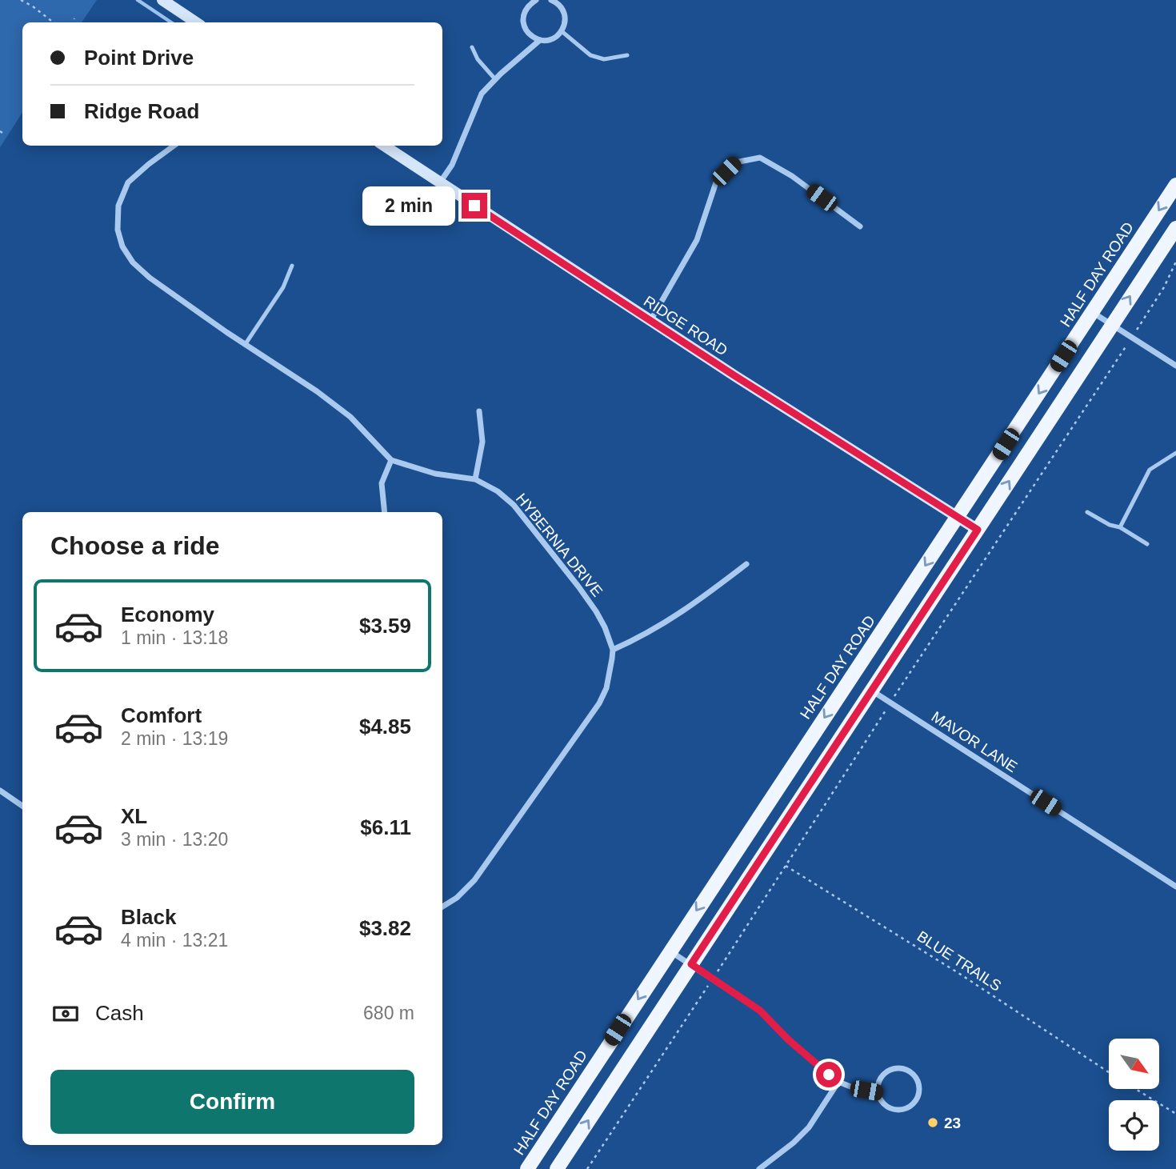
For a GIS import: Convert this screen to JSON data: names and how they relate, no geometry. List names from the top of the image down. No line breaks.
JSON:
{"streets":{"main road":["HALF DAY ROAD"],"street":["RIDGE ROAD","HYBERNIA DRIVE","MAVOR LANE"],"path":["BLUE TRAILS"]},"crossings":[["HALF DAY ROAD","RIDGE ROAD"]],"places":["23"],"north":"bottom right","page":{"banner":["Point Drive","Ridge Road"],"bubble":"2 min","heading":"Choose a ride","list":[{"name":"Economy","note":"1 min · 13:18","value":"$3.59"},{"name":"Comfort","note":"2 min · 13:19","value":"$4.85"},{"name":"XL","note":"3 min · 13:20","value":"$6.11"},{"name":"Black","note":"4 min · 13:21","value":"$3.82"}],"pay":["Cash","680 m"],"buttons":"Confirm"}}
